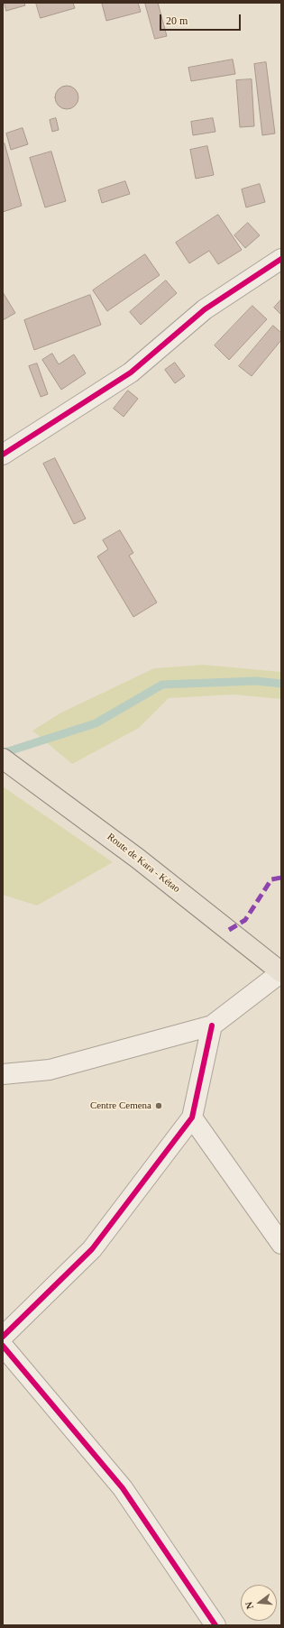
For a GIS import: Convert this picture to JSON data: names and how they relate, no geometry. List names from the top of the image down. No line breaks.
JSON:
{"streets":{"main road":["Route de Kara - Kétao"]},"places":["Centre Cemena"],"scale_bar":"20 m","north":"left"}
